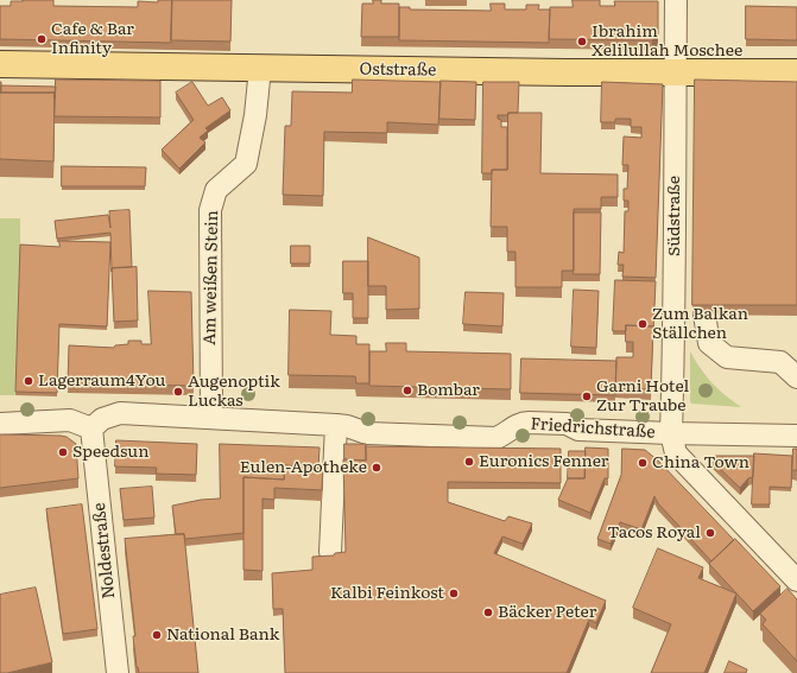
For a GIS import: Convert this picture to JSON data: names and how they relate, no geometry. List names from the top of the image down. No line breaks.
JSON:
{"streets":{"main road":["Oststraße"],"street":["Südstraße","Am weißen Stein","Friedrichstraße","Noldestraße"]},"crossings":[["Oststraße","Südstraße"],["Oststraße","Am weißen Stein"],["Südstraße","Friedrichstraße"],["Am weißen Stein","Friedrichstraße"],["Friedrichstraße","Noldestraße"]],"places":["Cafe & Bar Infinity","Ibrahim Xelilullah Moschee","Zum Balkan Ställchen","Lagerraum4You","Bombar","Augenoptik Luckas","Garni Hotel Zur Traube","Speedsun","Euronics Fenner","China Town","Eulen-Apotheke","Tacos Royal","Kalbi Feinkost","Bäcker Peter","National Bank"]}
